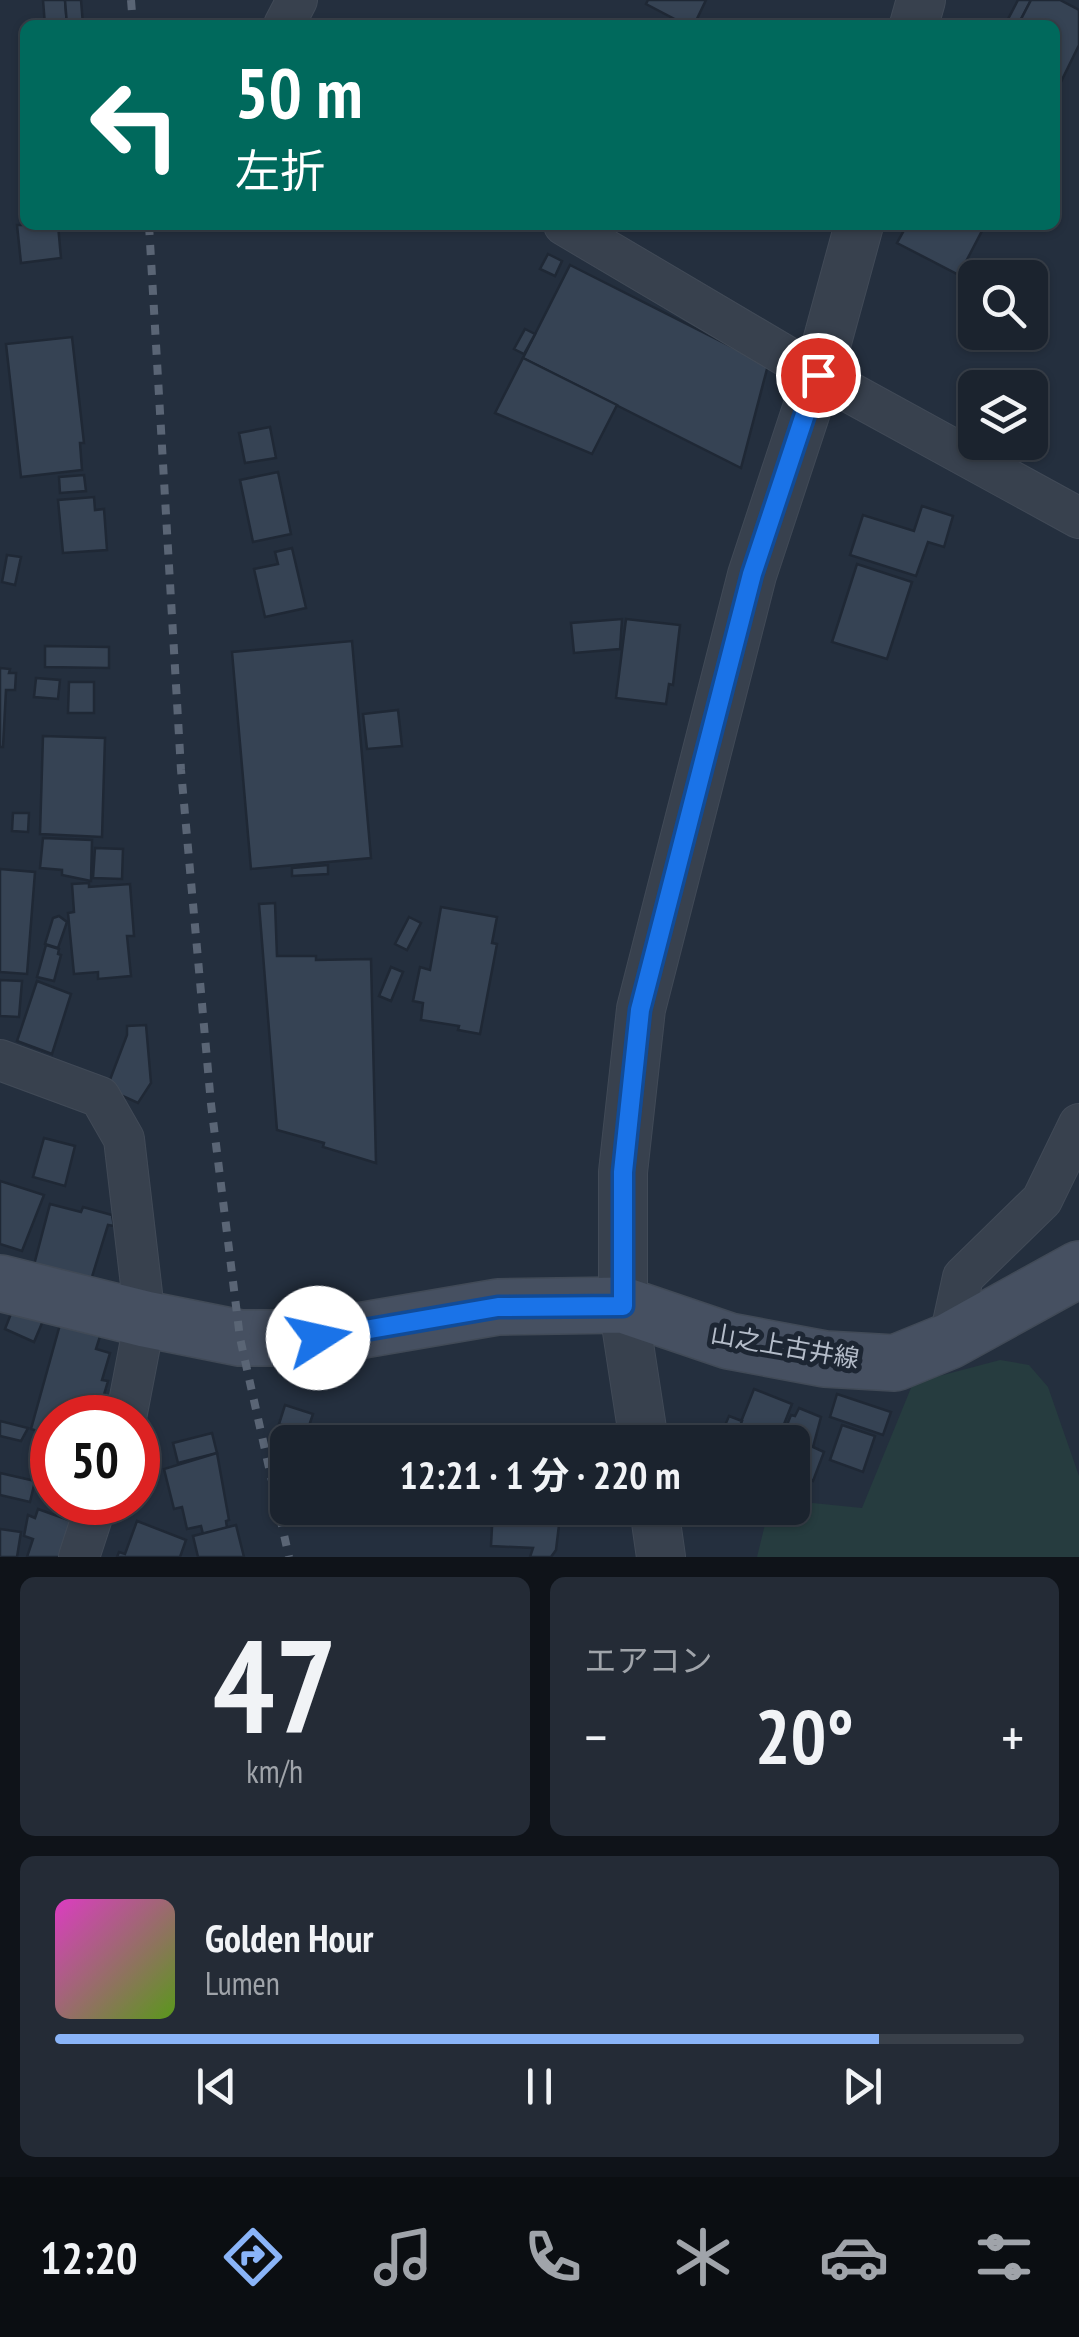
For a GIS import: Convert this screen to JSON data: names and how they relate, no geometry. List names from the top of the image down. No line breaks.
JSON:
{"streets":{"main road":["山之上古井線"]},"page":{"turn":["50 m","左折"],"limit":"50","trip":"12:21 · 1 分 · 220 m","tile":[["47","km/h"],"エアコン"],"heat":["−","20°","+"],"song":["Golden Hour","Lumen"],"tabs":"12:20"}}
